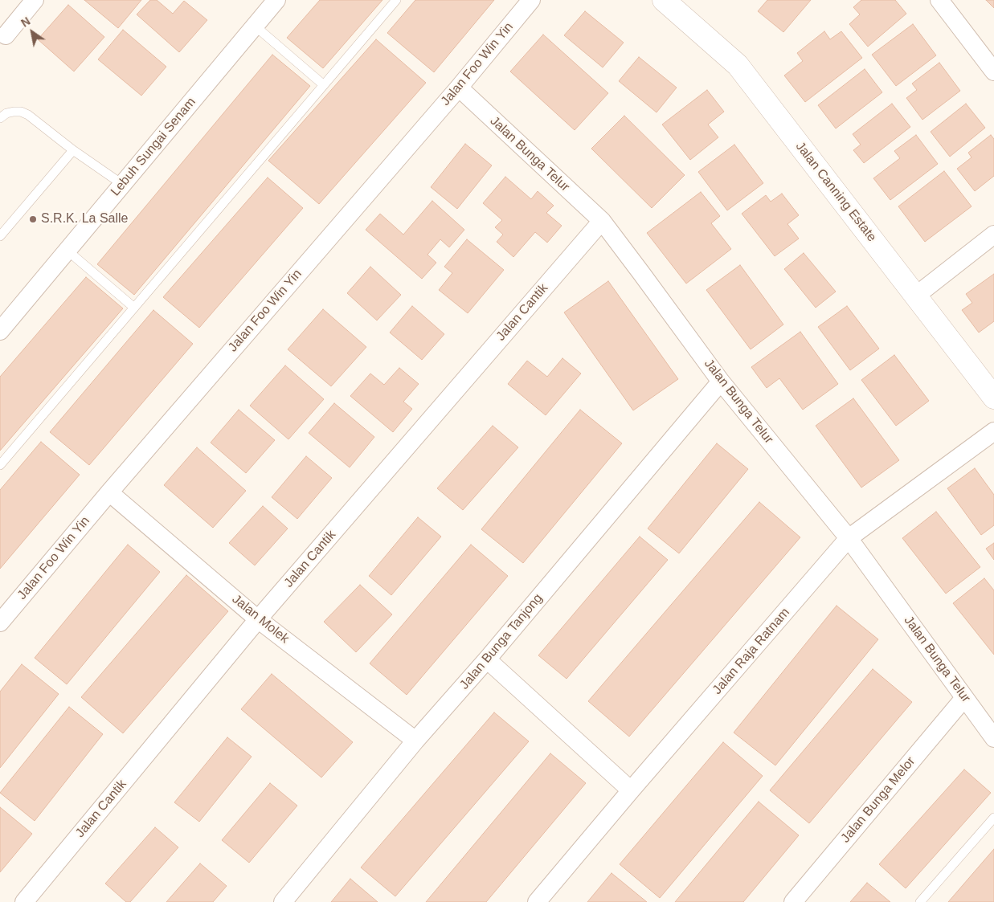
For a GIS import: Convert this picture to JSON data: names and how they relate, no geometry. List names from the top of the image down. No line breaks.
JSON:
{"streets":{"street":["Jalan Foo Win Yin","Lebuh Sungai Senam","Jalan Bunga Telur","Jalan Canning Estate","Jalan Cantik","Jalan Molek","Jalan Bunga Tanjong","Jalan Raja Ratnam","Jalan Bunga Melor"]},"crossings":[["Jalan Foo Win Yin","Jalan Bunga Telur"],["Jalan Foo Win Yin","Jalan Molek"],["Jalan Bunga Telur","Jalan Cantik"],["Jalan Bunga Telur","Jalan Bunga Tanjong"],["Jalan Bunga Telur","Jalan Raja Ratnam"],["Jalan Bunga Telur","Jalan Bunga Melor"],["Jalan Cantik","Jalan Molek"],["Jalan Molek","Jalan Bunga Tanjong"]],"places":["S.R.K. La Salle"],"north":"top left"}
